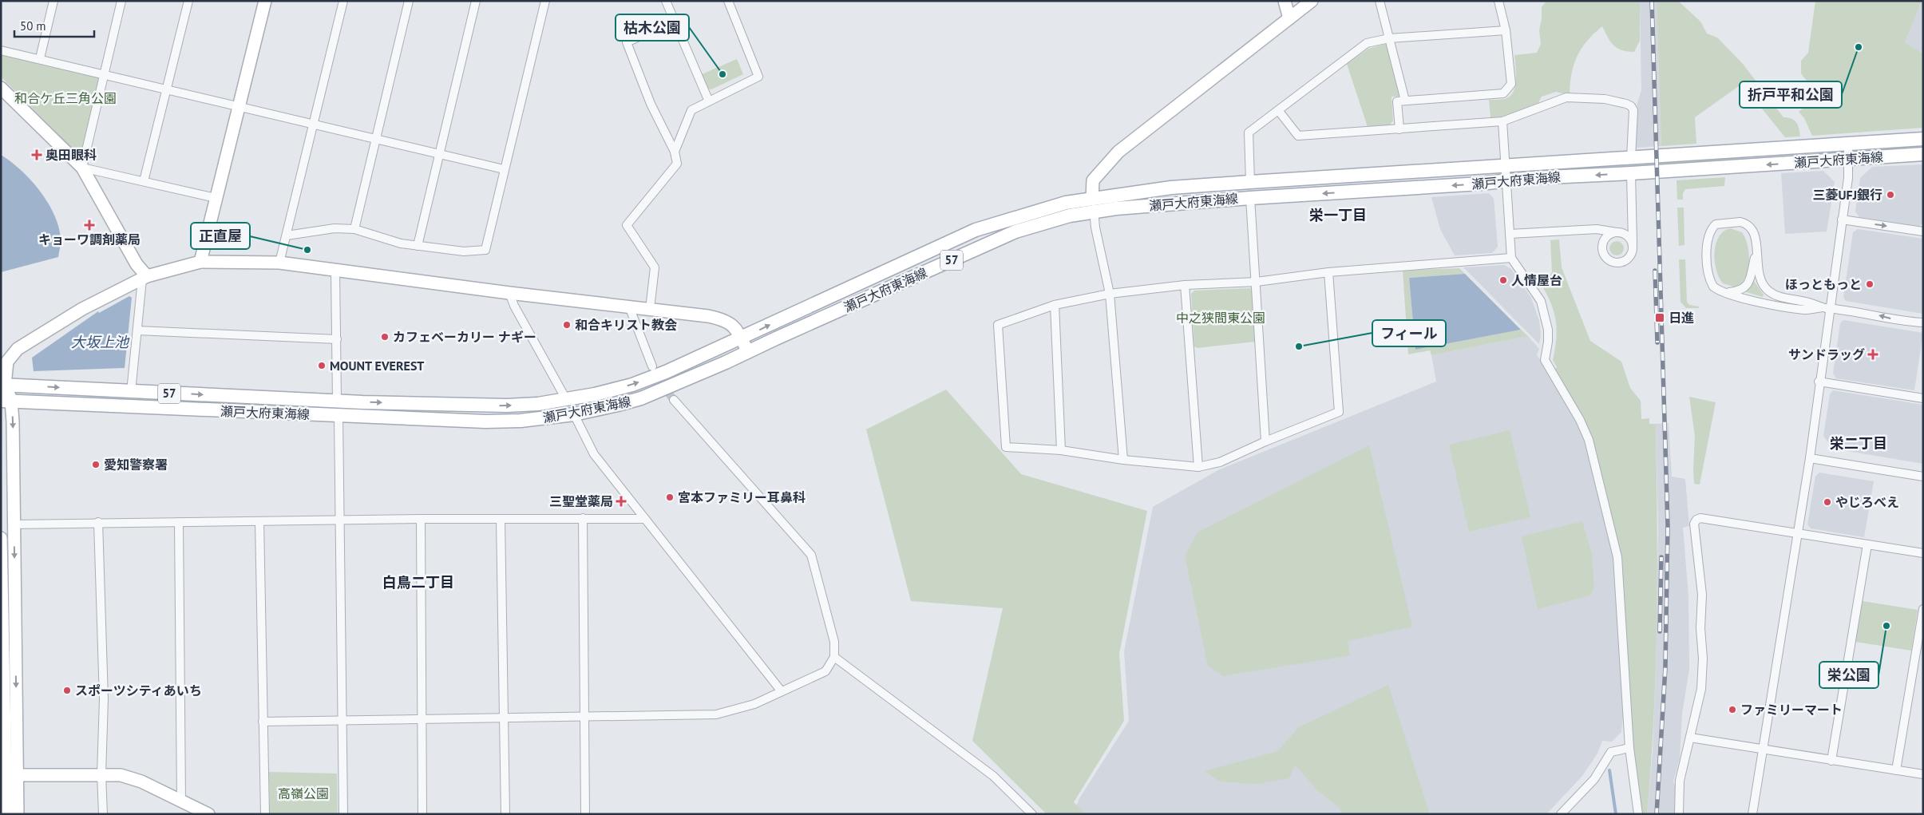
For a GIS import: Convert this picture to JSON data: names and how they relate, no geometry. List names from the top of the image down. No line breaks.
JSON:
{"streets":{"main road":["瀬戸大府東海線","57"]},"districts":["栄一丁目","栄二丁目","白鳥二丁目"],"water":["大坂上池"],"parks":["和合ケ丘三角公園","中之狭間東公園","高嶺公園"],"places":{"other":["折戸平和公園","枯木公園","三菱UFJ銀行","正直屋","人情屋台","ほっともっと","和合キリスト教会","カフェベーカリー ナギー","フィール","MOUNT EVEREST","愛知警察署","宮本ファミリー耳鼻科","やじろべえ","栄公園","スポーツシティあいち","ファミリーマート"],"health":["奥田眼科","キョーワ調剤薬局","サンドラッグ","三聖堂薬局"],"transit":["日進"]},"scale_bar":"50 m"}
